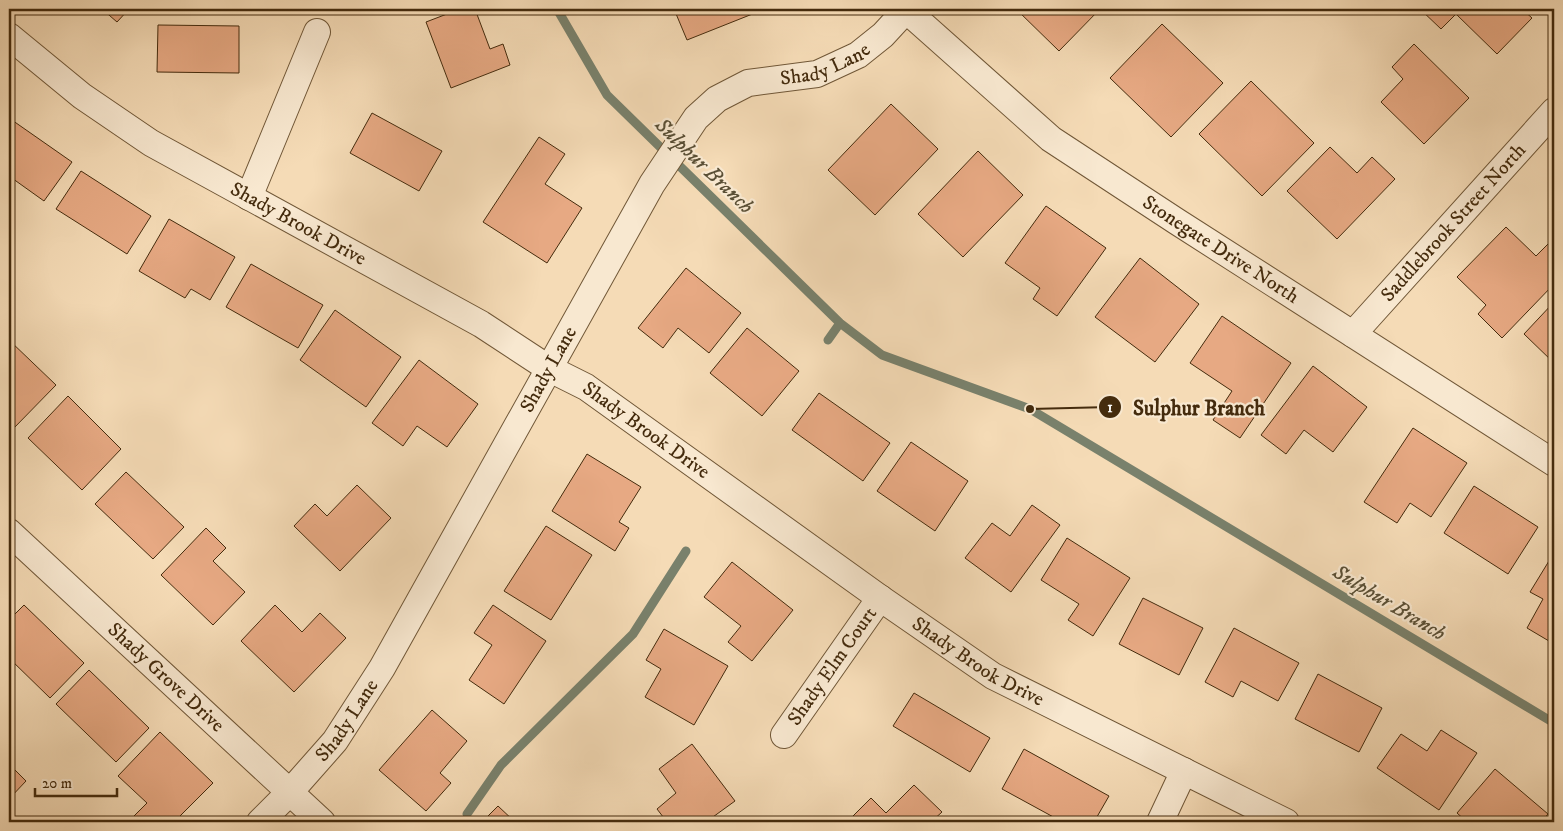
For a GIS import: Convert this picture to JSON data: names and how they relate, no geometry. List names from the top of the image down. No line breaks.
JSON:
{"streets":{"street":["Shady Lane","Saddlebrook Street North","Shady Brook Drive","Stonegate Drive North","Shady Elm Court","Shady Grove Drive"]},"crossings":[["Shady Lane","Shady Brook Drive"],["Shady Lane","Stonegate Drive North"],["Shady Lane","Shady Grove Drive"],["Saddlebrook Street North","Stonegate Drive North"],["Shady Brook Drive","Shady Elm Court"]],"water":["Sulphur Branch"],"places":["Sulphur Branch"],"scale_bar":"20 m"}
